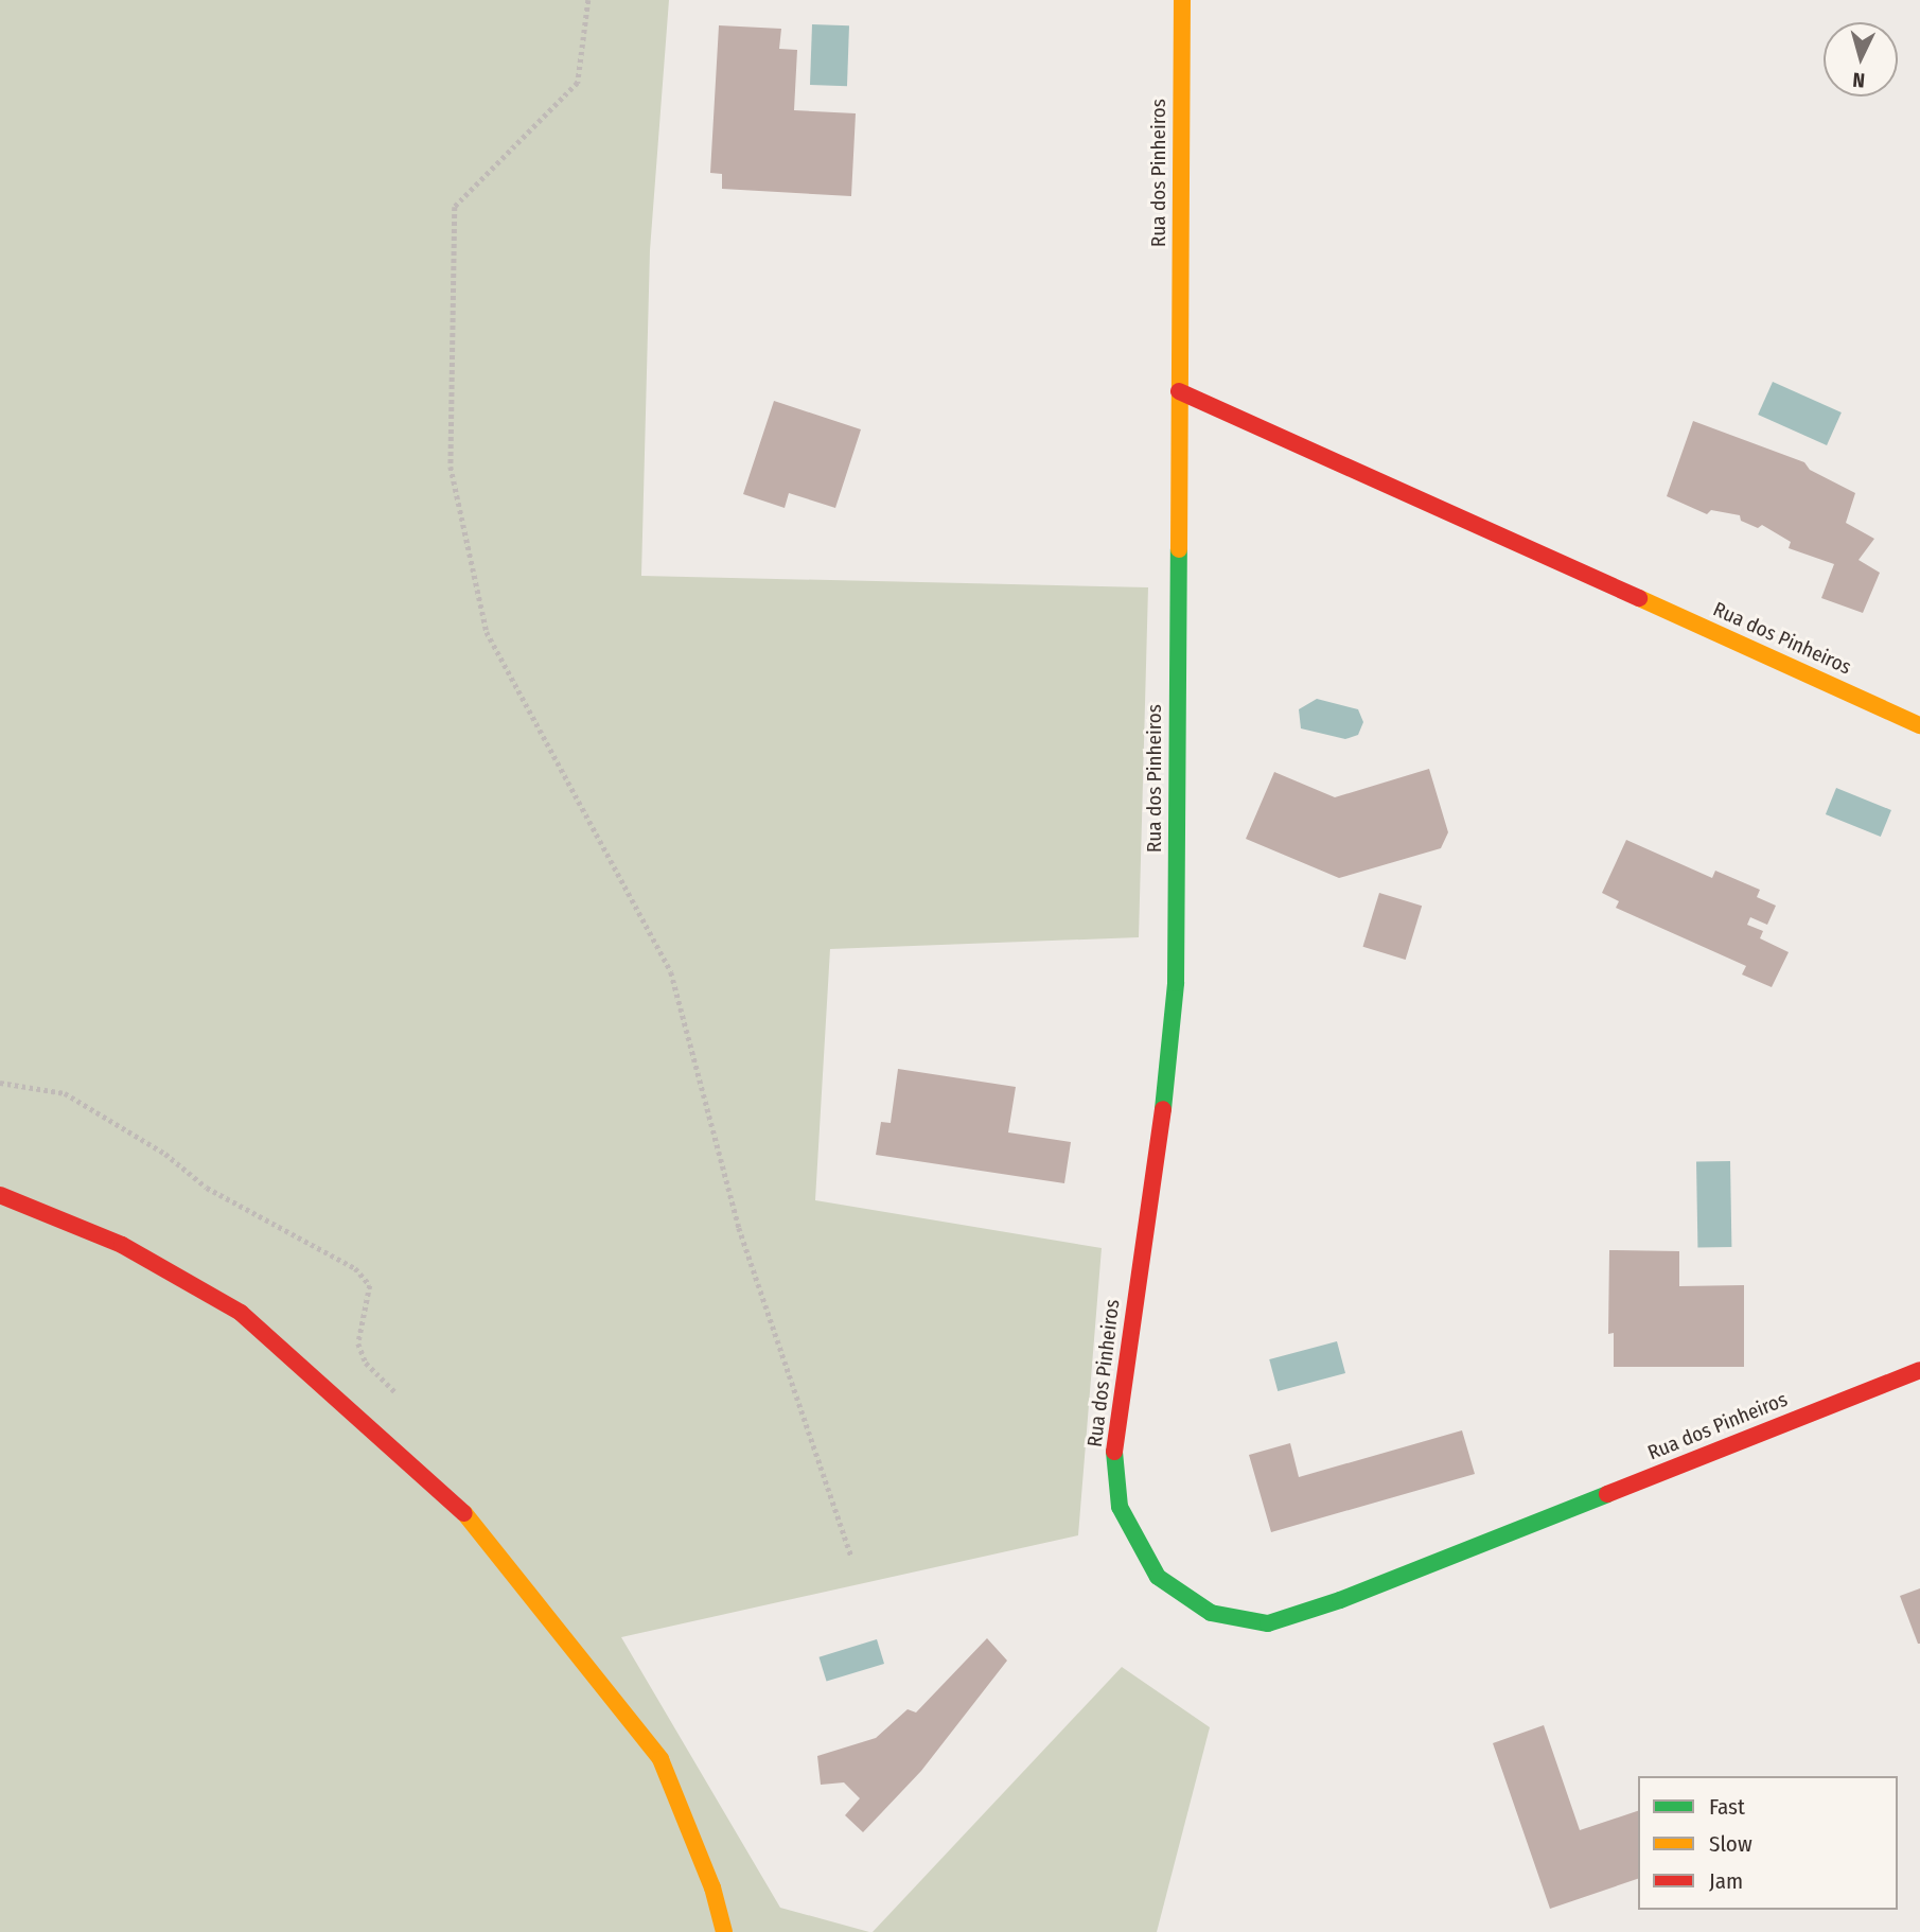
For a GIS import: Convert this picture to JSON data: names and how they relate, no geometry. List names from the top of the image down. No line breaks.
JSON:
{"streets":{"street":["Rua dos Pinheiros"]},"legend":["Fast","Slow","Jam"],"north":"bottom"}
